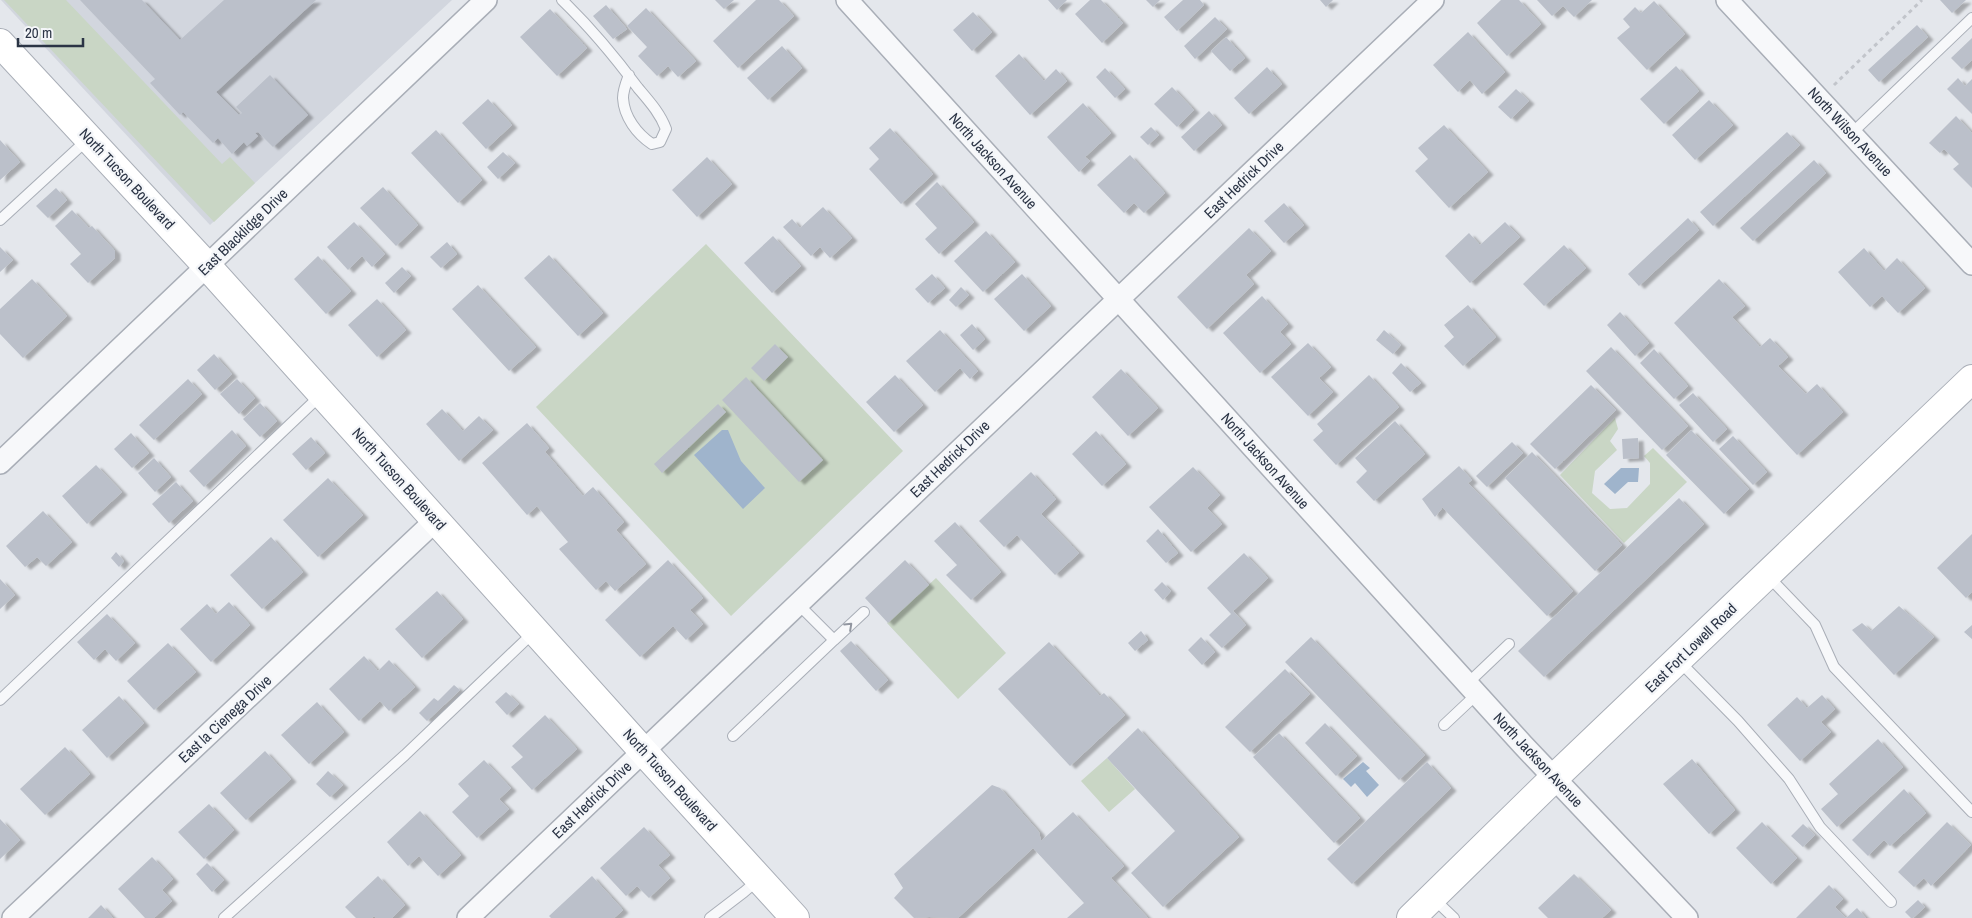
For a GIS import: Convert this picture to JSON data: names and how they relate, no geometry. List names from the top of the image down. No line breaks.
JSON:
{"streets":{"main road":["North Tucson Boulevard","East Fort Lowell Road"],"street":["North Wilson Avenue","North Jackson Avenue","East Hedrick Drive","East Blacklidge Drive","East la Cienega Drive"]},"crossings":[["North Jackson Avenue","East Hedrick Drive"],["North Jackson Avenue","East Fort Lowell Road"],["North Tucson Boulevard","East Hedrick Drive"],["North Tucson Boulevard","East Blacklidge Drive"],["North Tucson Boulevard","East la Cienega Drive"]],"scale_bar":"20 m"}
